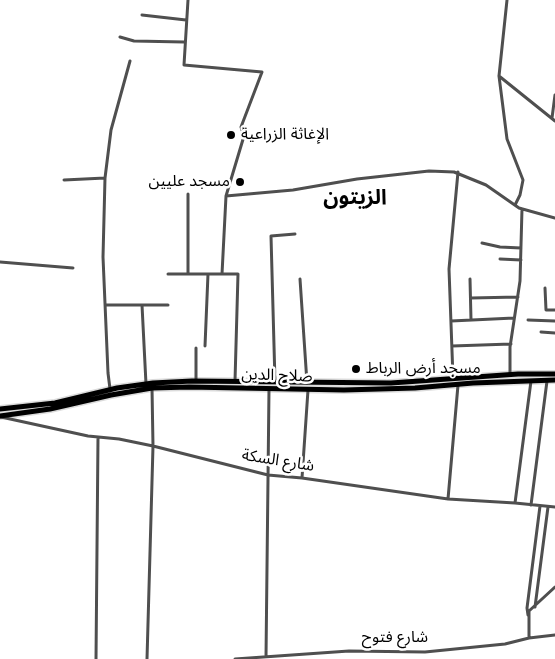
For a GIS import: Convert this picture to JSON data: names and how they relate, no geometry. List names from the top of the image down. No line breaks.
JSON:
{"streets":{"highway":["صلاح الدين"],"street":["شارع السكة","شارع فتوح"]},"crossings":[["صلاح الدين","شارع السكة"]],"districts":["الزيتون"],"places":["الإغاثة الزراعية","مسجد عليين","مسجد أرض الرباط"]}
